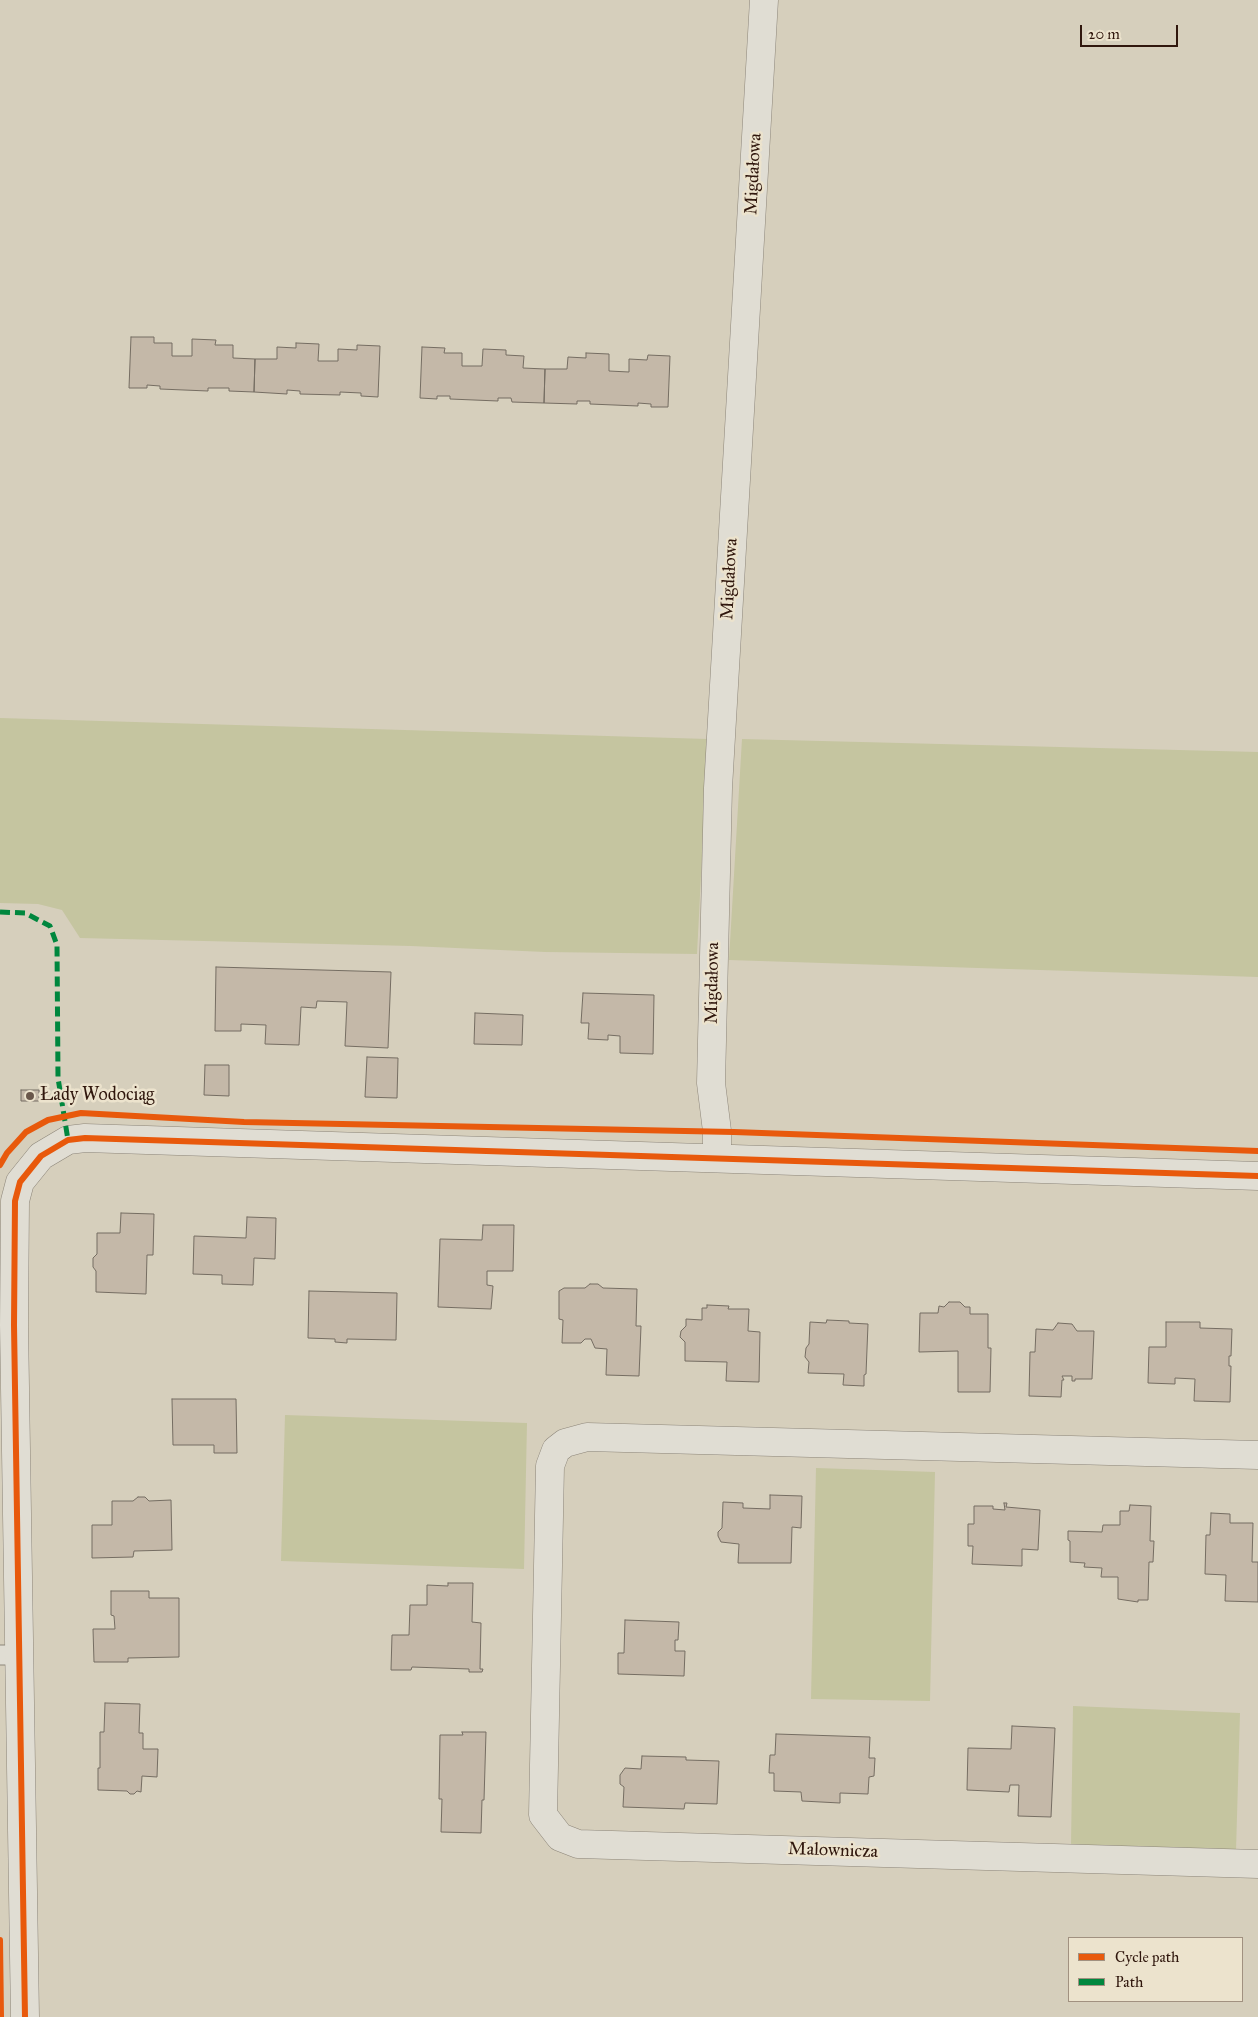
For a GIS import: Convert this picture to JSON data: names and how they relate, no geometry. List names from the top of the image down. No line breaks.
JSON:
{"streets":{"street":["Migdałowa","Malownicza"]},"places":["Łady Wodociąg"],"legend":["Cycle path","Path"],"scale_bar":"20 m"}
